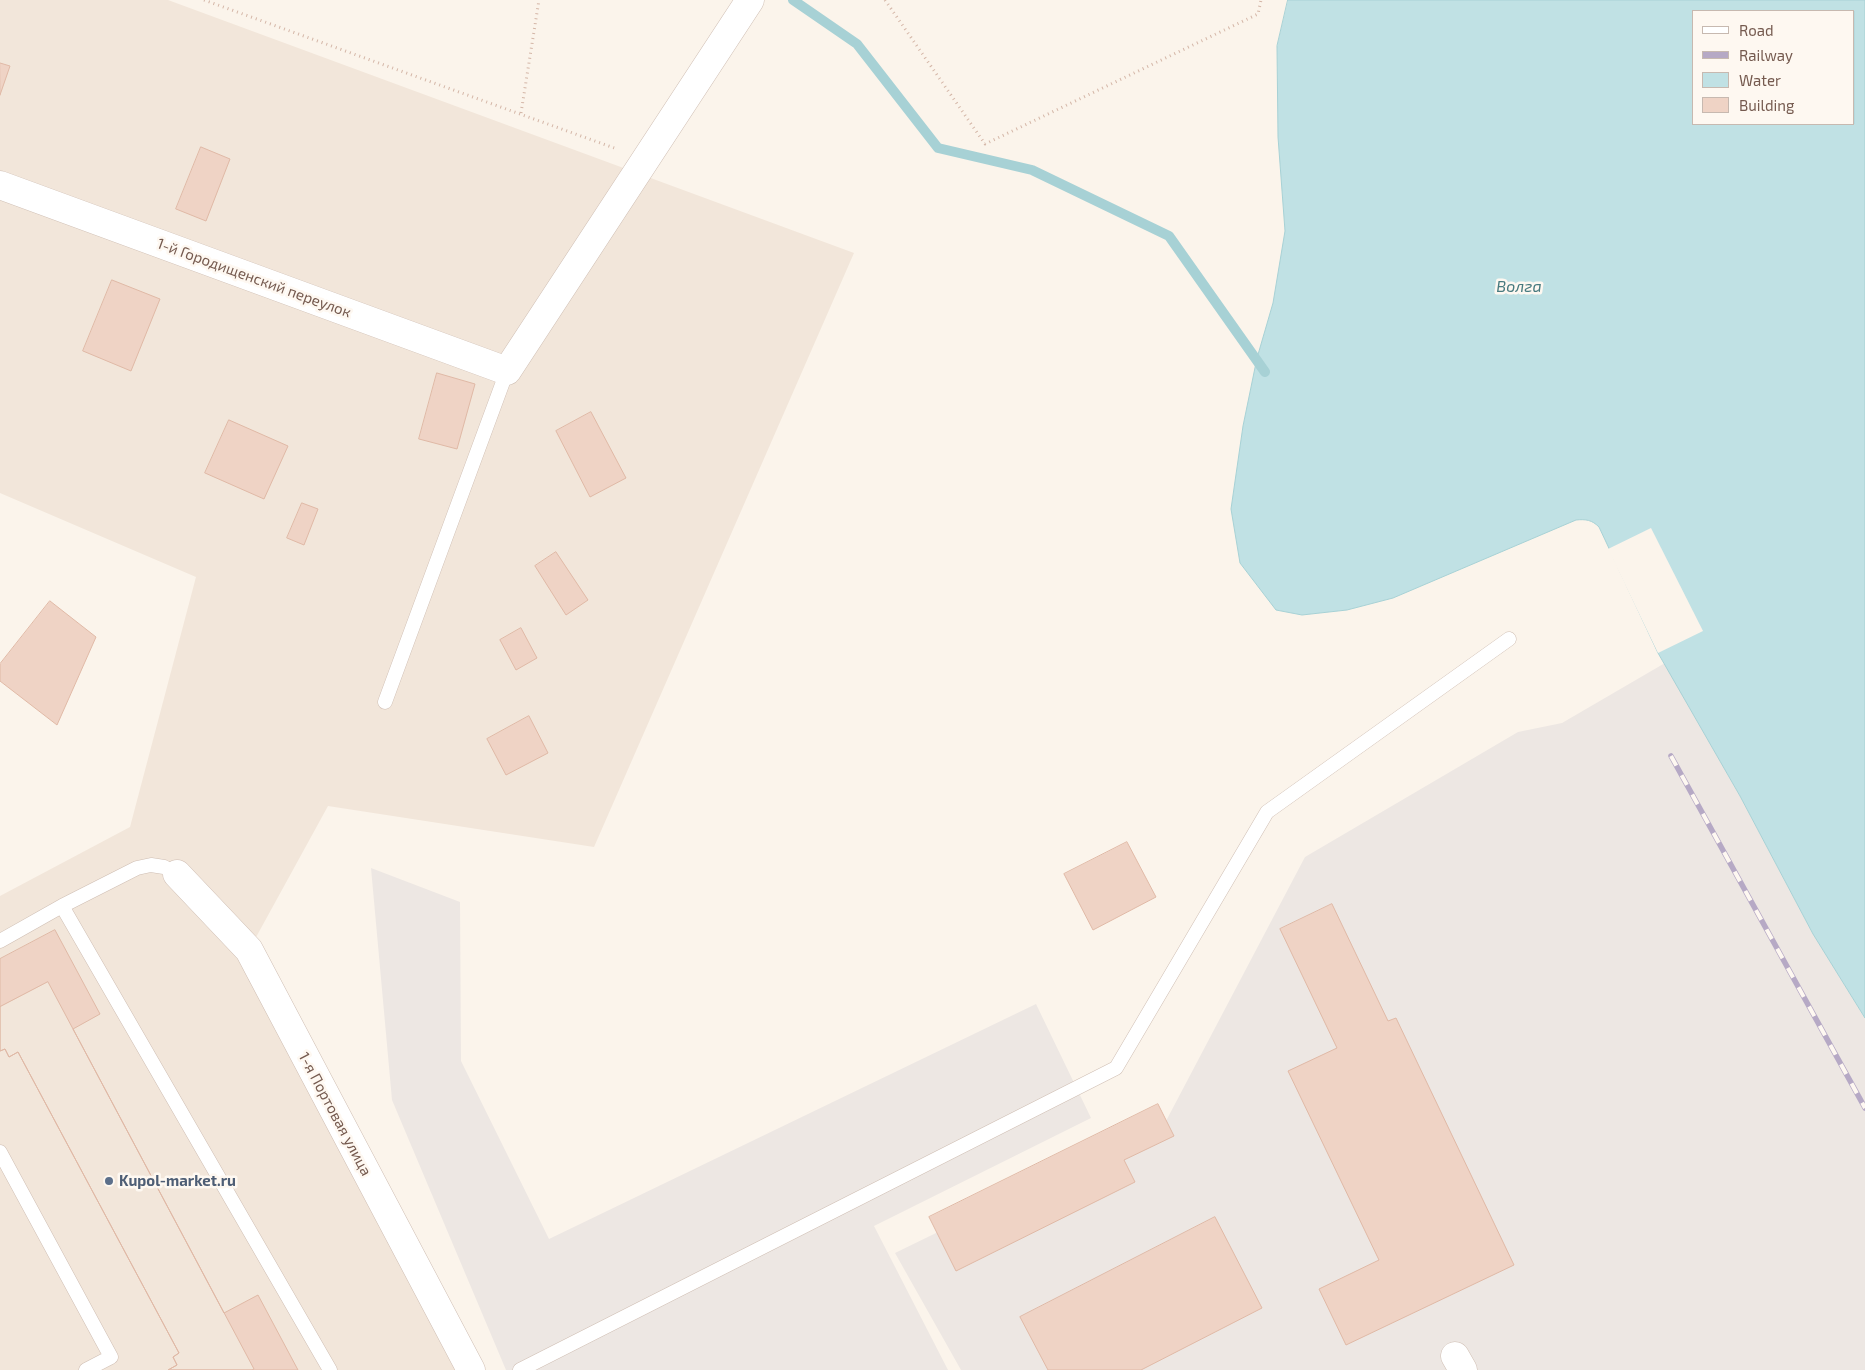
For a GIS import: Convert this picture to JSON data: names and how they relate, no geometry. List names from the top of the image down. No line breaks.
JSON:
{"streets":{"street":["1-й Городищенский переулок","1-я Портовая улица"]},"water":["Волга"],"places":["Kupol-market.ru"],"legend":["Road","Railway","Water","Building"]}
